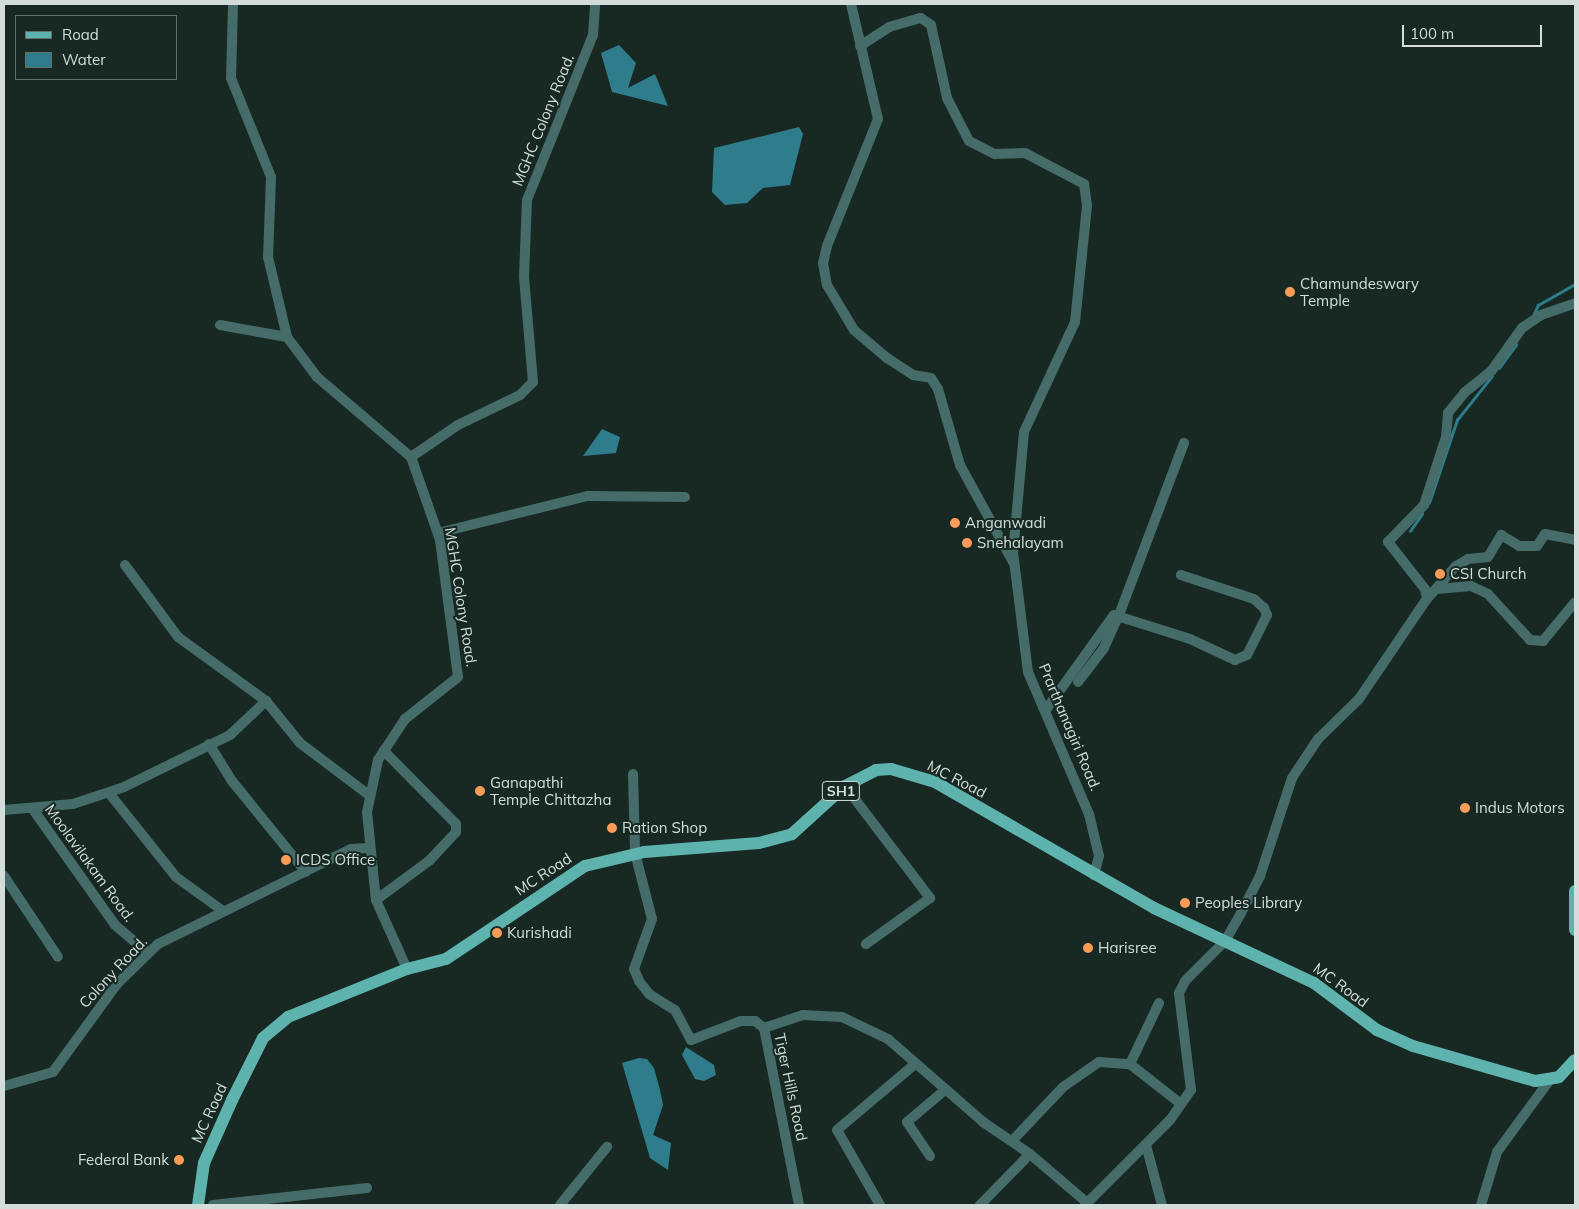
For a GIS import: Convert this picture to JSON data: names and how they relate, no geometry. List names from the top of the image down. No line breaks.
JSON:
{"streets":{"main road":["MC Road","SH1"],"street":["MGHC Colony Road.","Prarthanagiri Road.","Moolavilakam Road.","Colony Road.","Tiger Hills Road"]},"crossings":[["MGHC Colony Road.","MC Road"],["MGHC Colony Road.","Colony Road."],["Prarthanagiri Road.","MC Road"],["MC Road","Tiger Hills Road"],["Moolavilakam Road.","Colony Road."]],"places":["Chamundeswary Temple","Anganwadi","Snehalayam","CSI Church","Ganapathi Temple Chittazha","Indus Motors","Ration Shop","ICDS Office","Peoples Library","Kurishadi","Harisree","Federal Bank"],"legend":["Road","Water"],"scale_bar":"100 m"}
